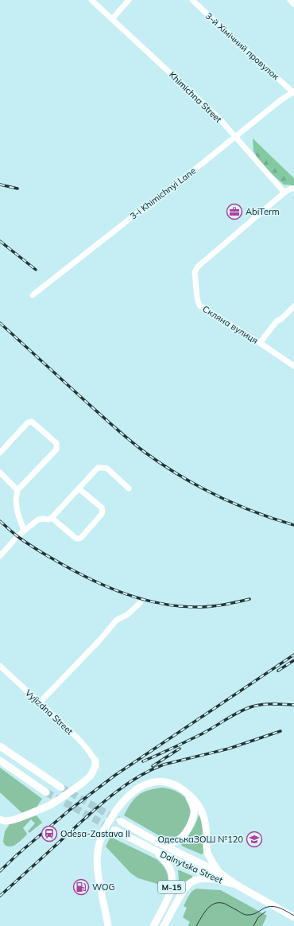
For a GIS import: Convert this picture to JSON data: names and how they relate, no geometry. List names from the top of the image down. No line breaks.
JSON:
{"streets":{"main road":["Dalnytska Street","М-15"],"street":["3-й Хімічний провулок","Khimichna Street","3-i Khimichnyi Lane","Скляна вулиця","Vyjizdna Street"]},"crossings":[["3-й Хімічний провулок","3-i Khimichnyi Lane"],["Khimichna Street","3-i Khimichnyi Lane"],["Khimichna Street","Скляна вулиця"],["Dalnytska Street","М-15"]],"places":{"office":["AbiTerm"],"station":["Odesa-Zastava II"],"school or university":["ОдеськаЗОШ №120"],"fuel station":["WOG"]}}
